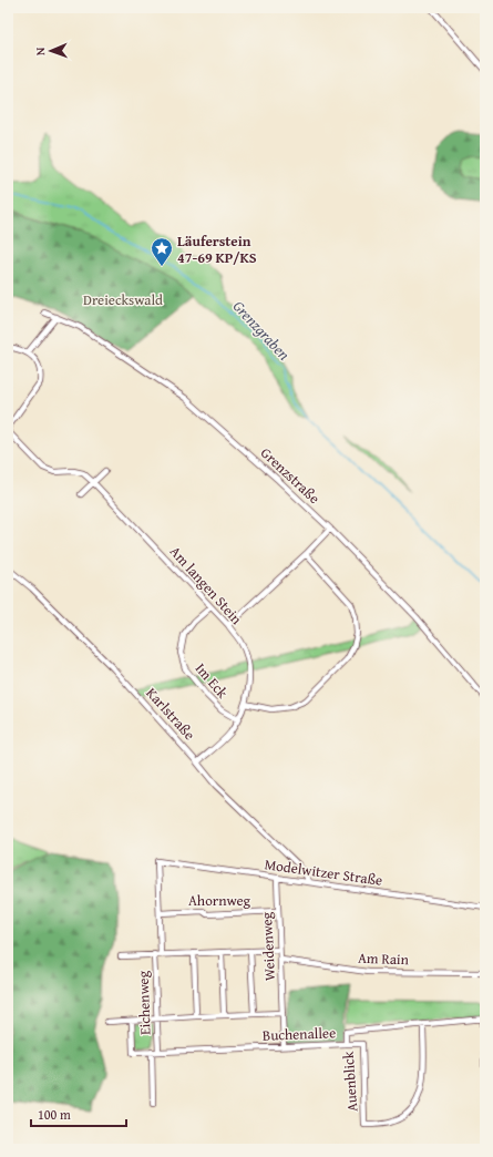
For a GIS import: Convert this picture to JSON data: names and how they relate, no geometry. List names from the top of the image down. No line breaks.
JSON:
{"streets":{"street":["Grenzstraße","Am langen Stein","Im Eck","Karlstraße","Modelwitzer Straße","Ahornweg","Weidenweg","Am Rain","Eichenweg","Buchenallee","Auenblick"]},"crossings":[["Am langen Stein","Im Eck"],["Am langen Stein","Karlstraße"],["Karlstraße","Modelwitzer Straße"],["Modelwitzer Straße","Weidenweg"],["Modelwitzer Straße","Eichenweg"],["Ahornweg","Weidenweg"],["Ahornweg","Eichenweg"],["Weidenweg","Am Rain"],["Weidenweg","Buchenallee"],["Eichenweg","Buchenallee"],["Buchenallee","Auenblick"]],"water":["Grenzgraben"],"parks":["Dreieckswald"],"places":{"place":["Läuferstein 47-69 KP/KS"]},"scale_bar":"100 m","north":"left"}
